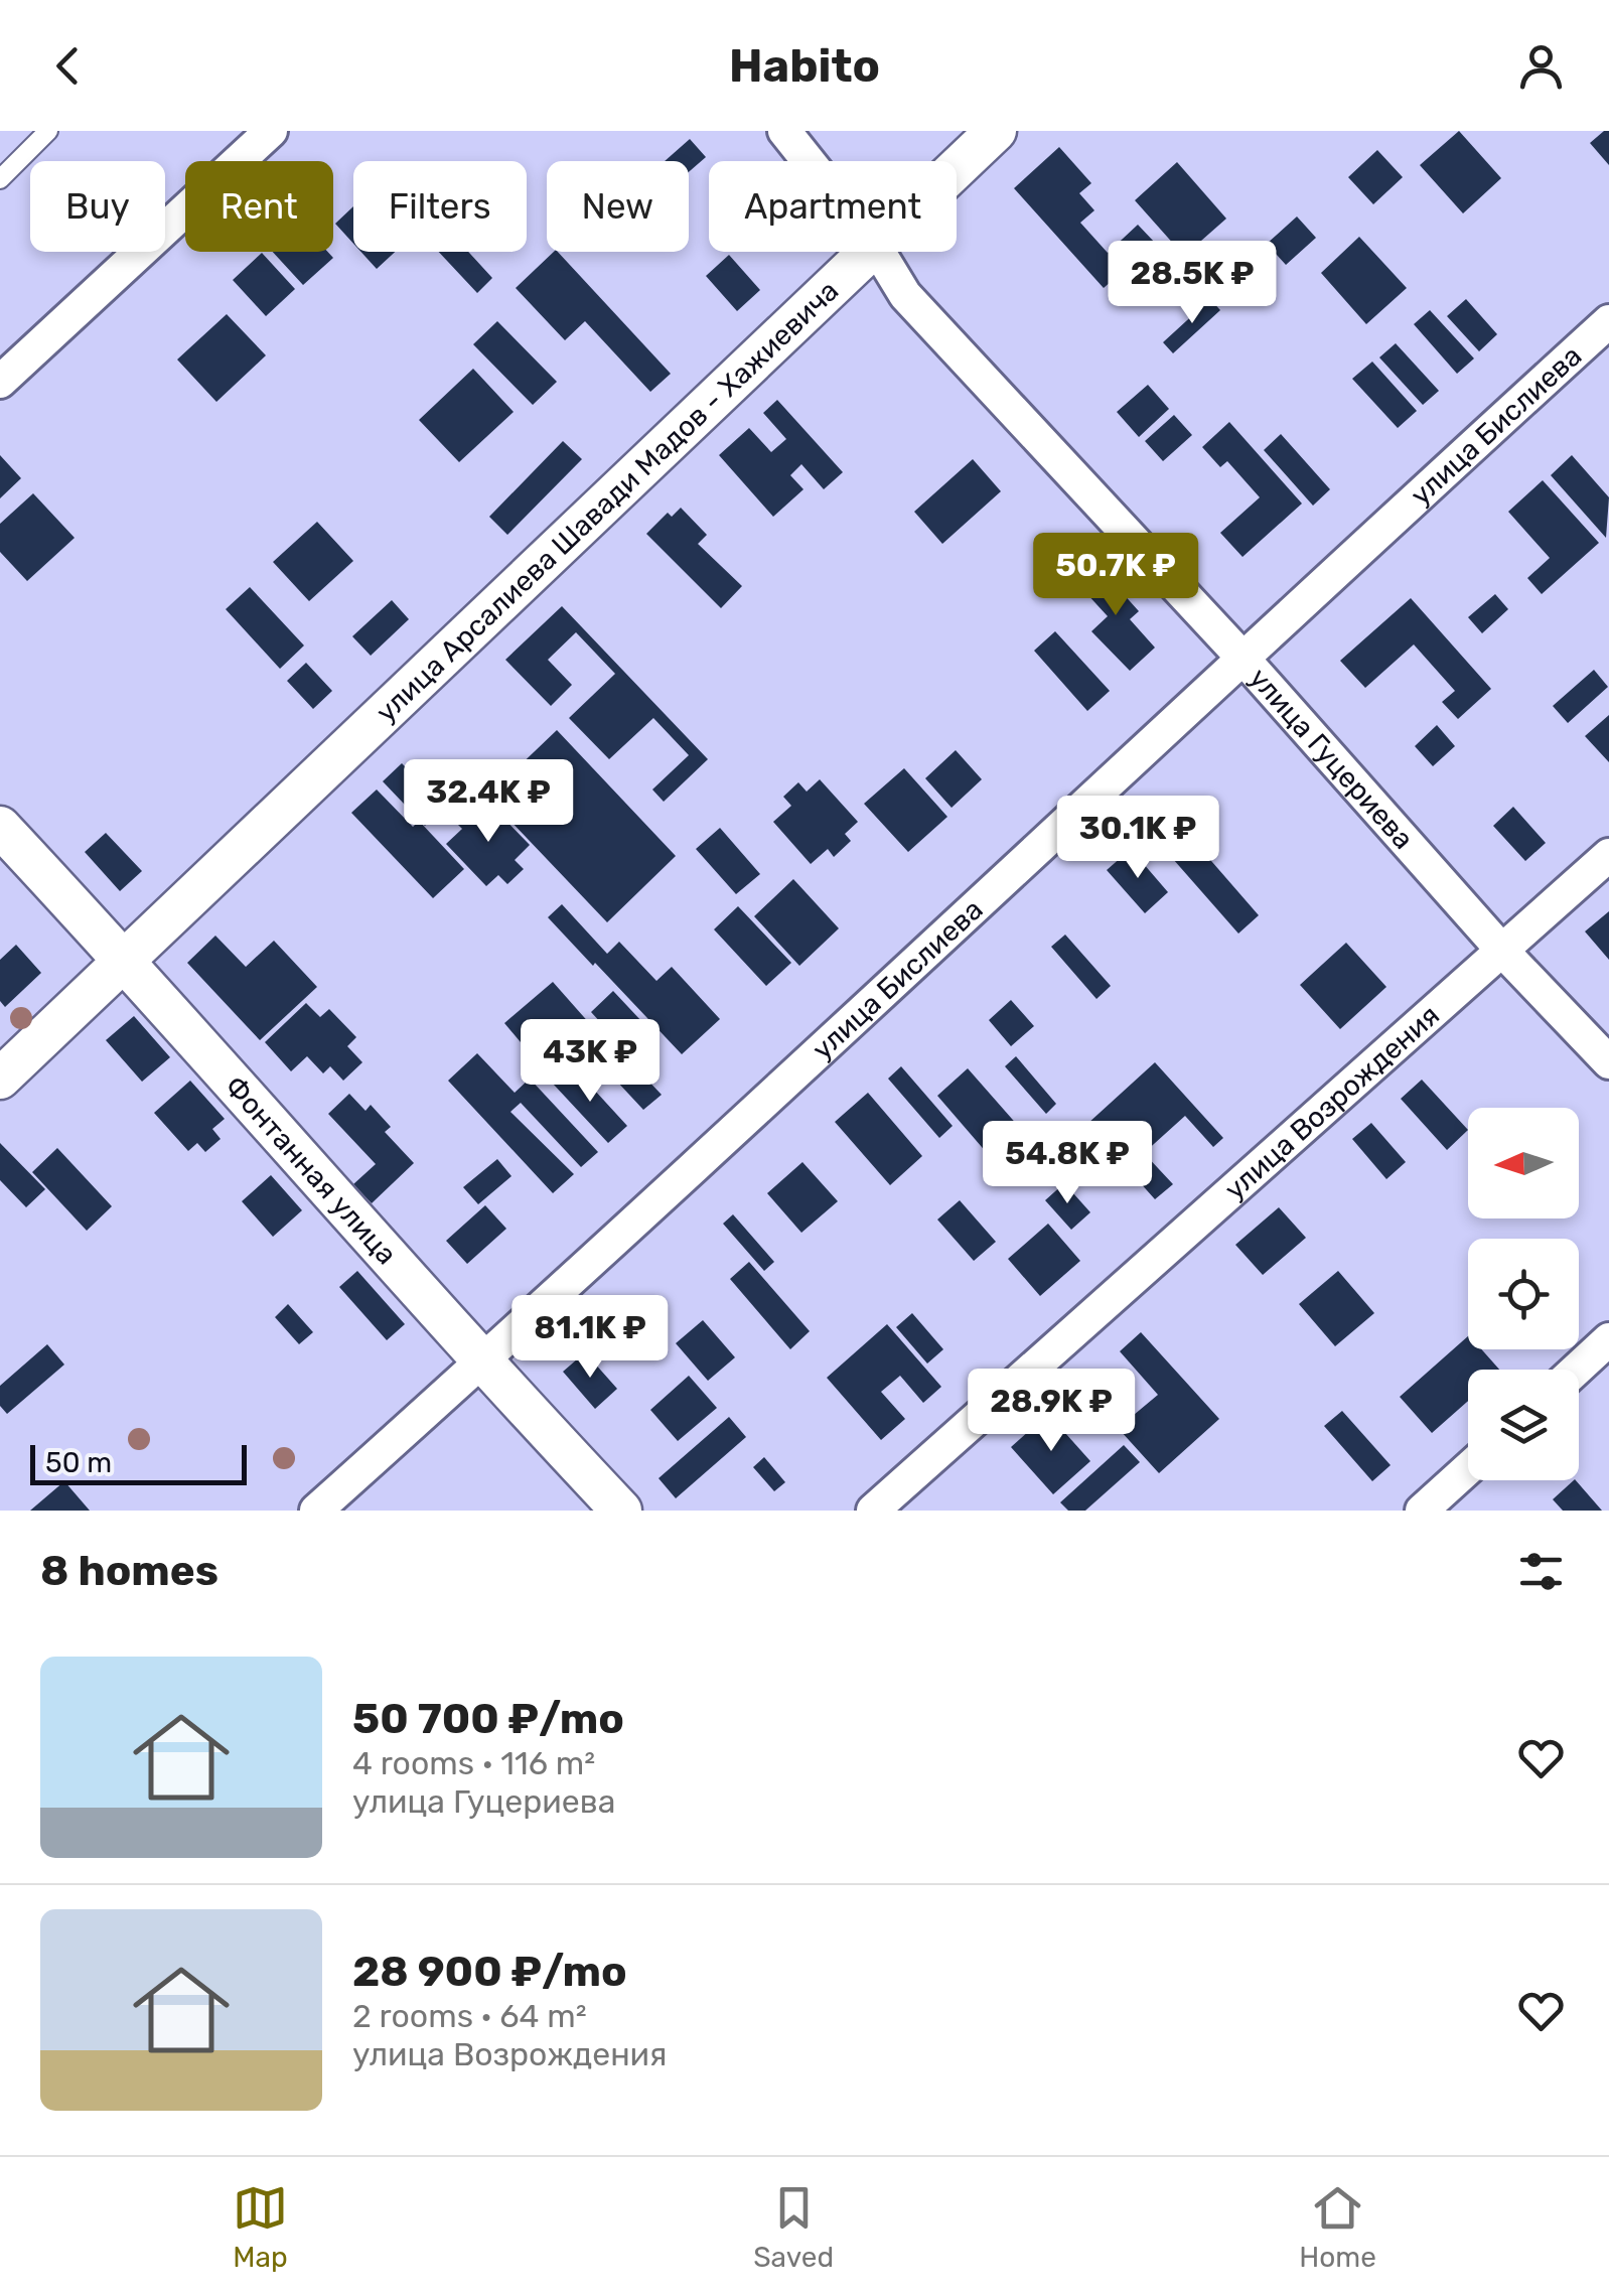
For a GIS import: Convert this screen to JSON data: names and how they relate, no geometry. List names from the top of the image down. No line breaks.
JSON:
{"streets":{"street":["улица Бислиева","улица Арсалиева Шавади Мадов - Хажиевича","улица Гуцериева","улица Возрождения","Фонтанная улица"]},"crossings":[["улица Бислиева","улица Гуцериева"],["улица Бислиева","Фонтанная улица"],["улица Арсалиева Шавади Мадов - Хажиевича","Фонтанная улица"],["улица Гуцериева","улица Возрождения"]],"scale_bar":"50 m","north":"left","page":{"header":"Habito","chip":["Buy","Rent","Filters","New","Apartment"],"price":["28.5K ₽","50.7K ₽","32.4K ₽","30.1K ₽","43K ₽","54.8K ₽","81.1K ₽","28.9K ₽"],"scale":"50 m","heading":"8 homes","list":[{"name":"50 700 ₽/mo","note":"4 rooms · 116 m² · улица Гуцериева"},{"name":"28 900 ₽/mo","note":"2 rooms · 64 m² · улица Возрождения"}],"tabs":["Map","Saved","Home"]}}
